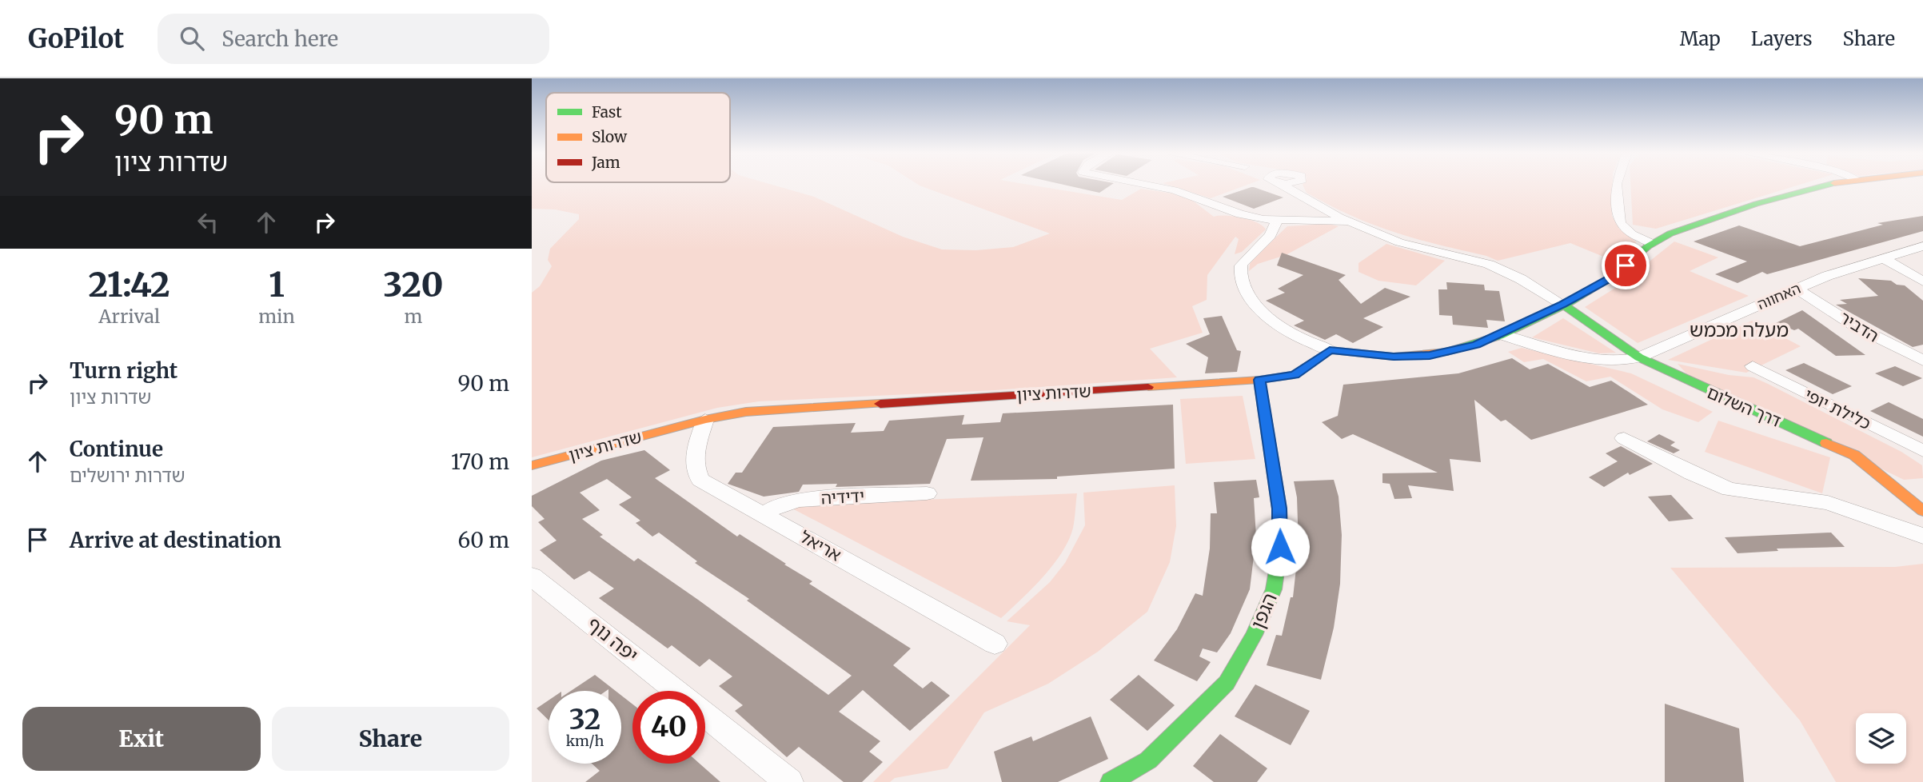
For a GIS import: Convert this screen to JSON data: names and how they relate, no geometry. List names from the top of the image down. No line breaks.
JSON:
{"streets":{"street":["האחווה","הדביר","שדרות ציון","דרך השלום","כלילת יופי","ידידיה","אריאל","הגפן","יפה נוף"]},"crossings":[["האחווה","הדביר"],["האחווה","דרך השלום"],["שדרות ציון","אריאל"],["שדרות ציון","הגפן"],["ידידיה","אריאל"]],"districts":["מעלה מכמש"],"legend":["Fast","Slow","Jam"],"page":{"header":"GoPilot","search":"Search here","nav":["Map","Layers","Share"],"turn":["90 m","שדרות ציון"],"eta":["21:42","Arrival","1","min","320","m"],"list":[{"name":"Turn right","note":"שדרות ציון","value":"90 m"},{"name":"Continue","note":"שדרות ירושלים","value":"170 m"},{"name":"Arrive at destination","value":"60 m"}],"speed":"32 km/h","limit":"40","buttons":["Exit","Share"]}}
